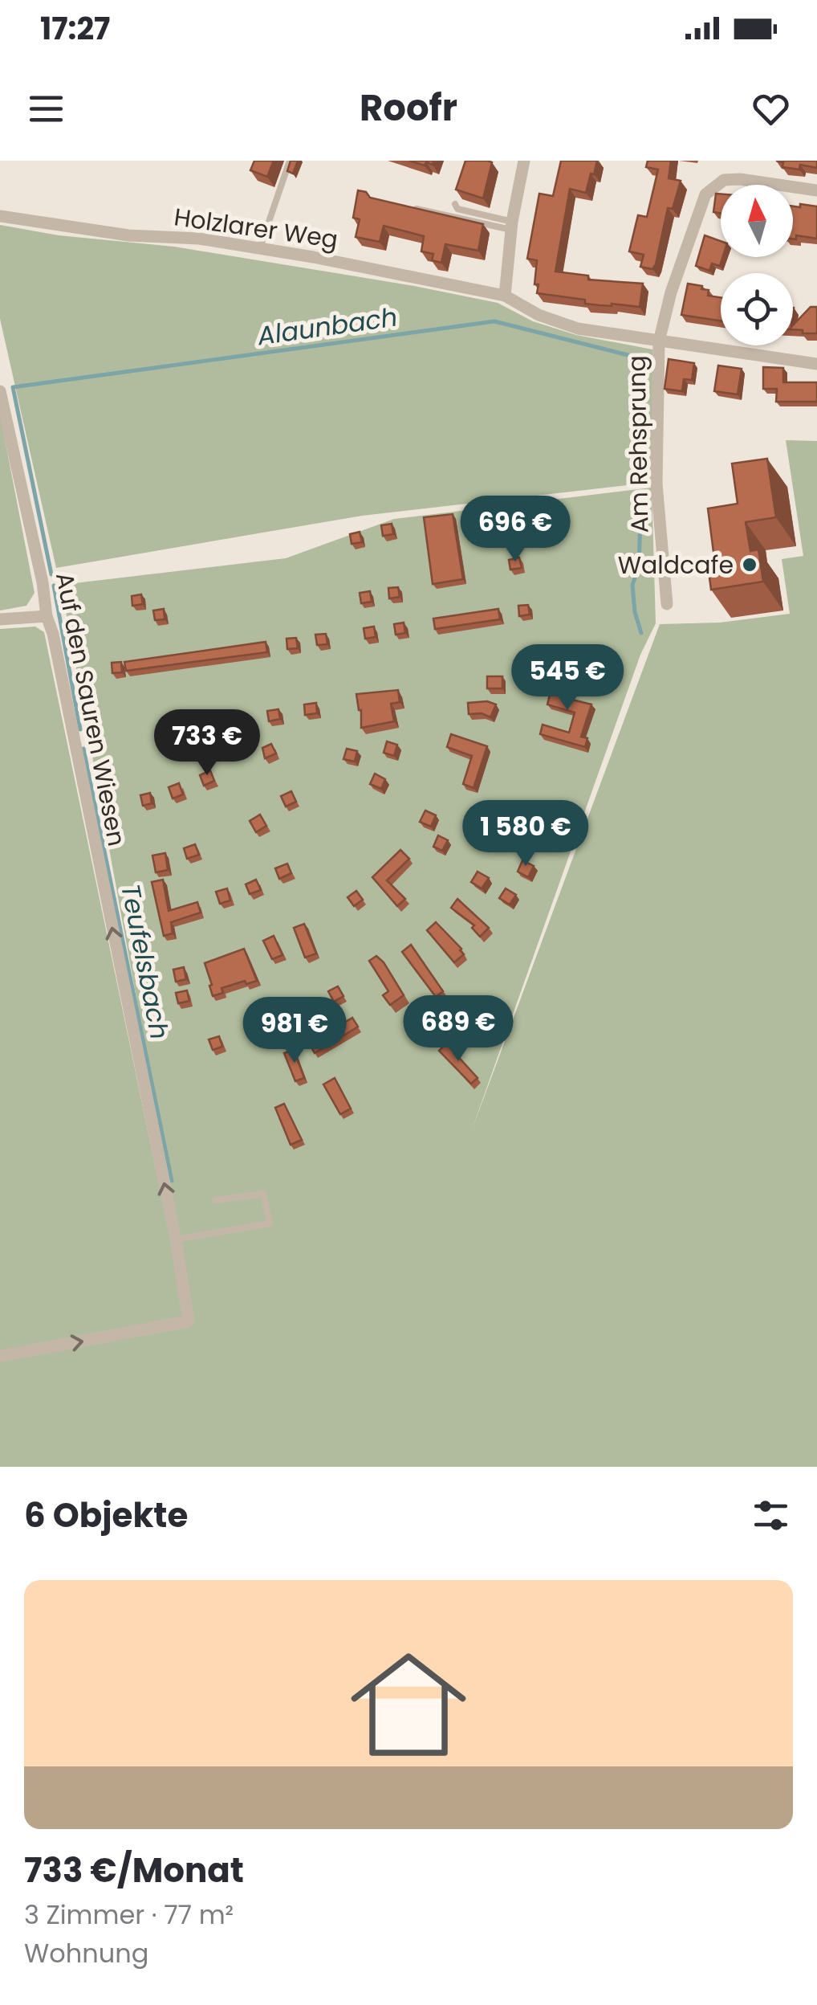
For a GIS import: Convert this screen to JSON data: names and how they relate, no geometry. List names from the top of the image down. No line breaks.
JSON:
{"streets":{"street":["Holzlarer Weg","Am Rehsprung","Auf den Sauren Wiesen"]},"crossings":[["Holzlarer Weg","Am Rehsprung"]],"one_way":["Auf den Sauren Wiesen"],"water":["Alaunbach","Teufelsbach"],"places":["Waldcafe"],"north":"top","page":{"status":"17:27","header":"Roofr","price":["696 €","545 €","733 €","1 580 €","689 €","981 €"],"heading":"6 Objekte","list":[{"name":"733 €/Monat","note":"3 Zimmer · 77 m² · Wohnung"}]}}
